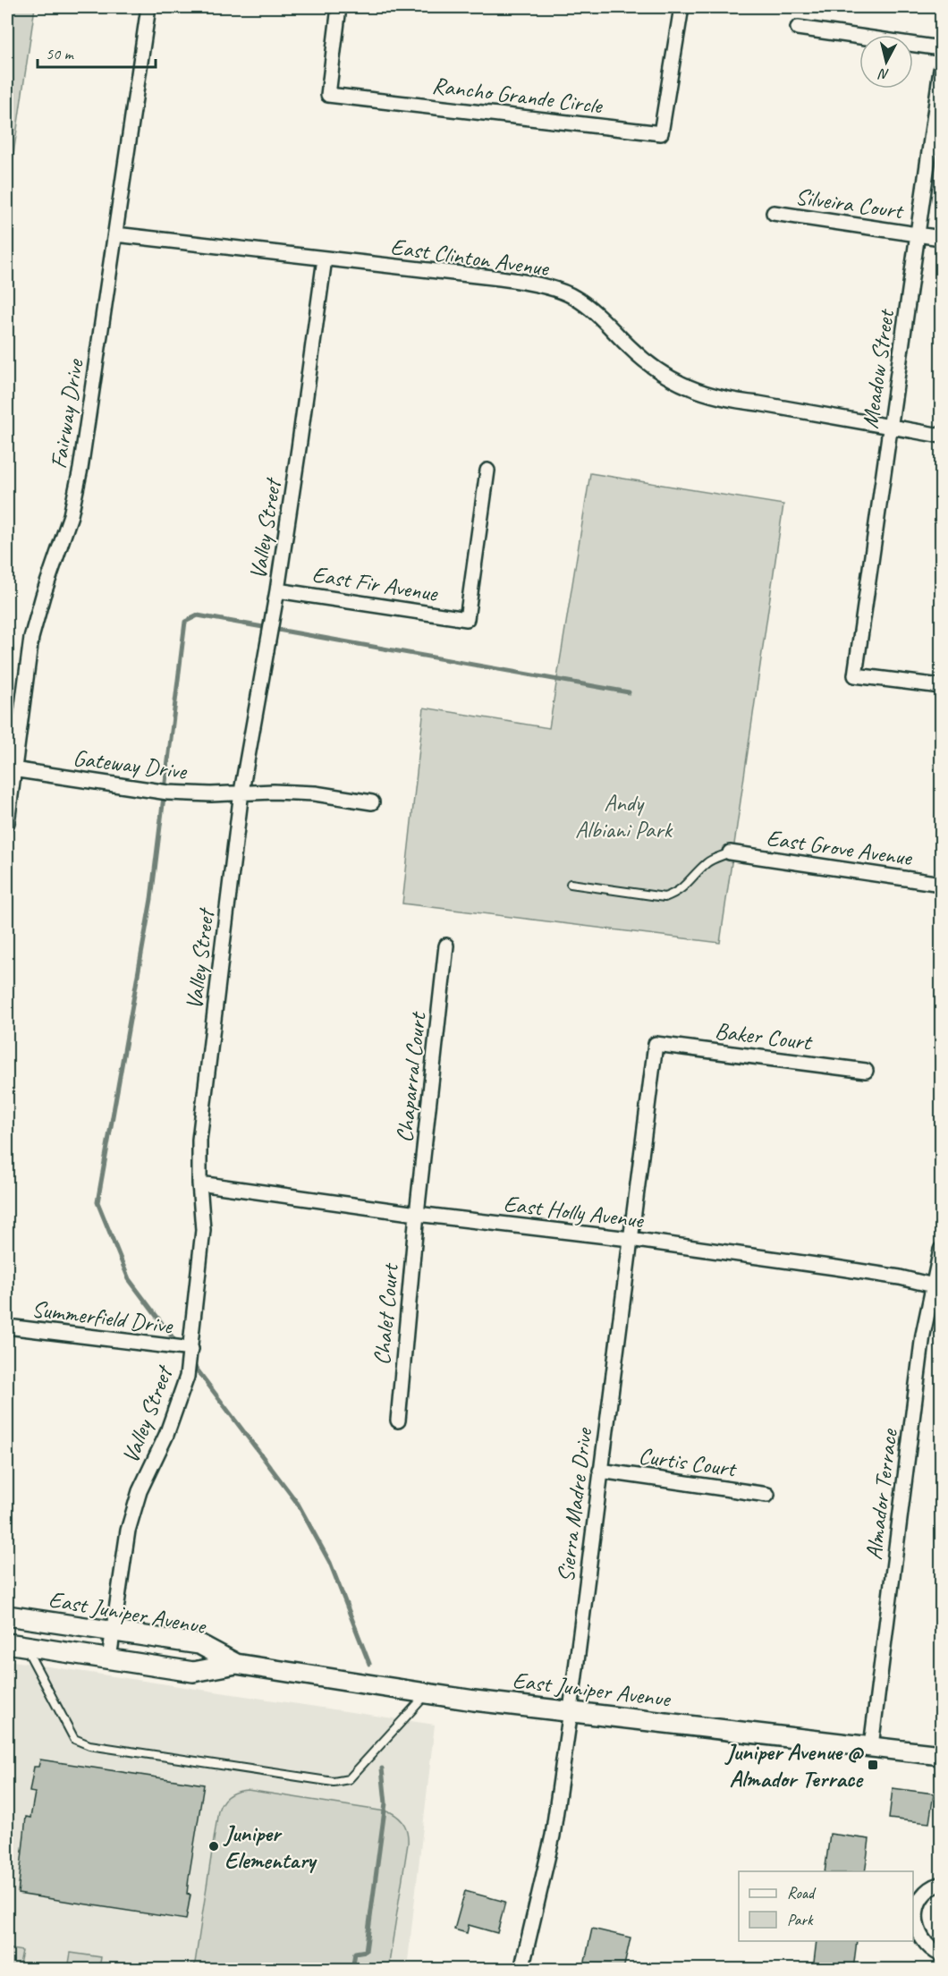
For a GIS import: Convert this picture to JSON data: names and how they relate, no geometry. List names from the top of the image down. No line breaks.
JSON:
{"streets":{"street":["Rancho Grande Circle","Silveira Court","East Clinton Avenue","Meadow Street","Fairway Drive","Valley Street","East Fir Avenue","Gateway Drive","East Grove Avenue","Baker Court","Chaparral Court","East Holly Avenue","Chalet Court","Summerfield Drive","Curtis Court","Almador Terrace","Sierra Madre Drive","East Juniper Avenue"]},"crossings":[["Silveira Court","Meadow Street"],["East Clinton Avenue","Meadow Street"],["East Clinton Avenue","Fairway Drive"],["East Clinton Avenue","Valley Street"],["Fairway Drive","Gateway Drive"],["Valley Street","East Fir Avenue"],["Valley Street","Gateway Drive"],["Valley Street","East Holly Avenue"],["Valley Street","Summerfield Drive"],["Valley Street","East Juniper Avenue"],["Baker Court","Sierra Madre Drive"],["Chaparral Court","East Holly Avenue"],["Chaparral Court","Chalet Court"],["East Holly Avenue","Chalet Court"],["East Holly Avenue","Almador Terrace"],["East Holly Avenue","Sierra Madre Drive"],["Curtis Court","Sierra Madre Drive"],["Almador Terrace","East Juniper Avenue"],["Sierra Madre Drive","East Juniper Avenue"]],"parks":["Andy Albiani Park"],"places":{"transit":["Juniper Avenue @ Almador Terrace"],"other":["Juniper Elementary"]},"legend":["Road","Park"],"scale_bar":"50 m","north":"bottom"}
